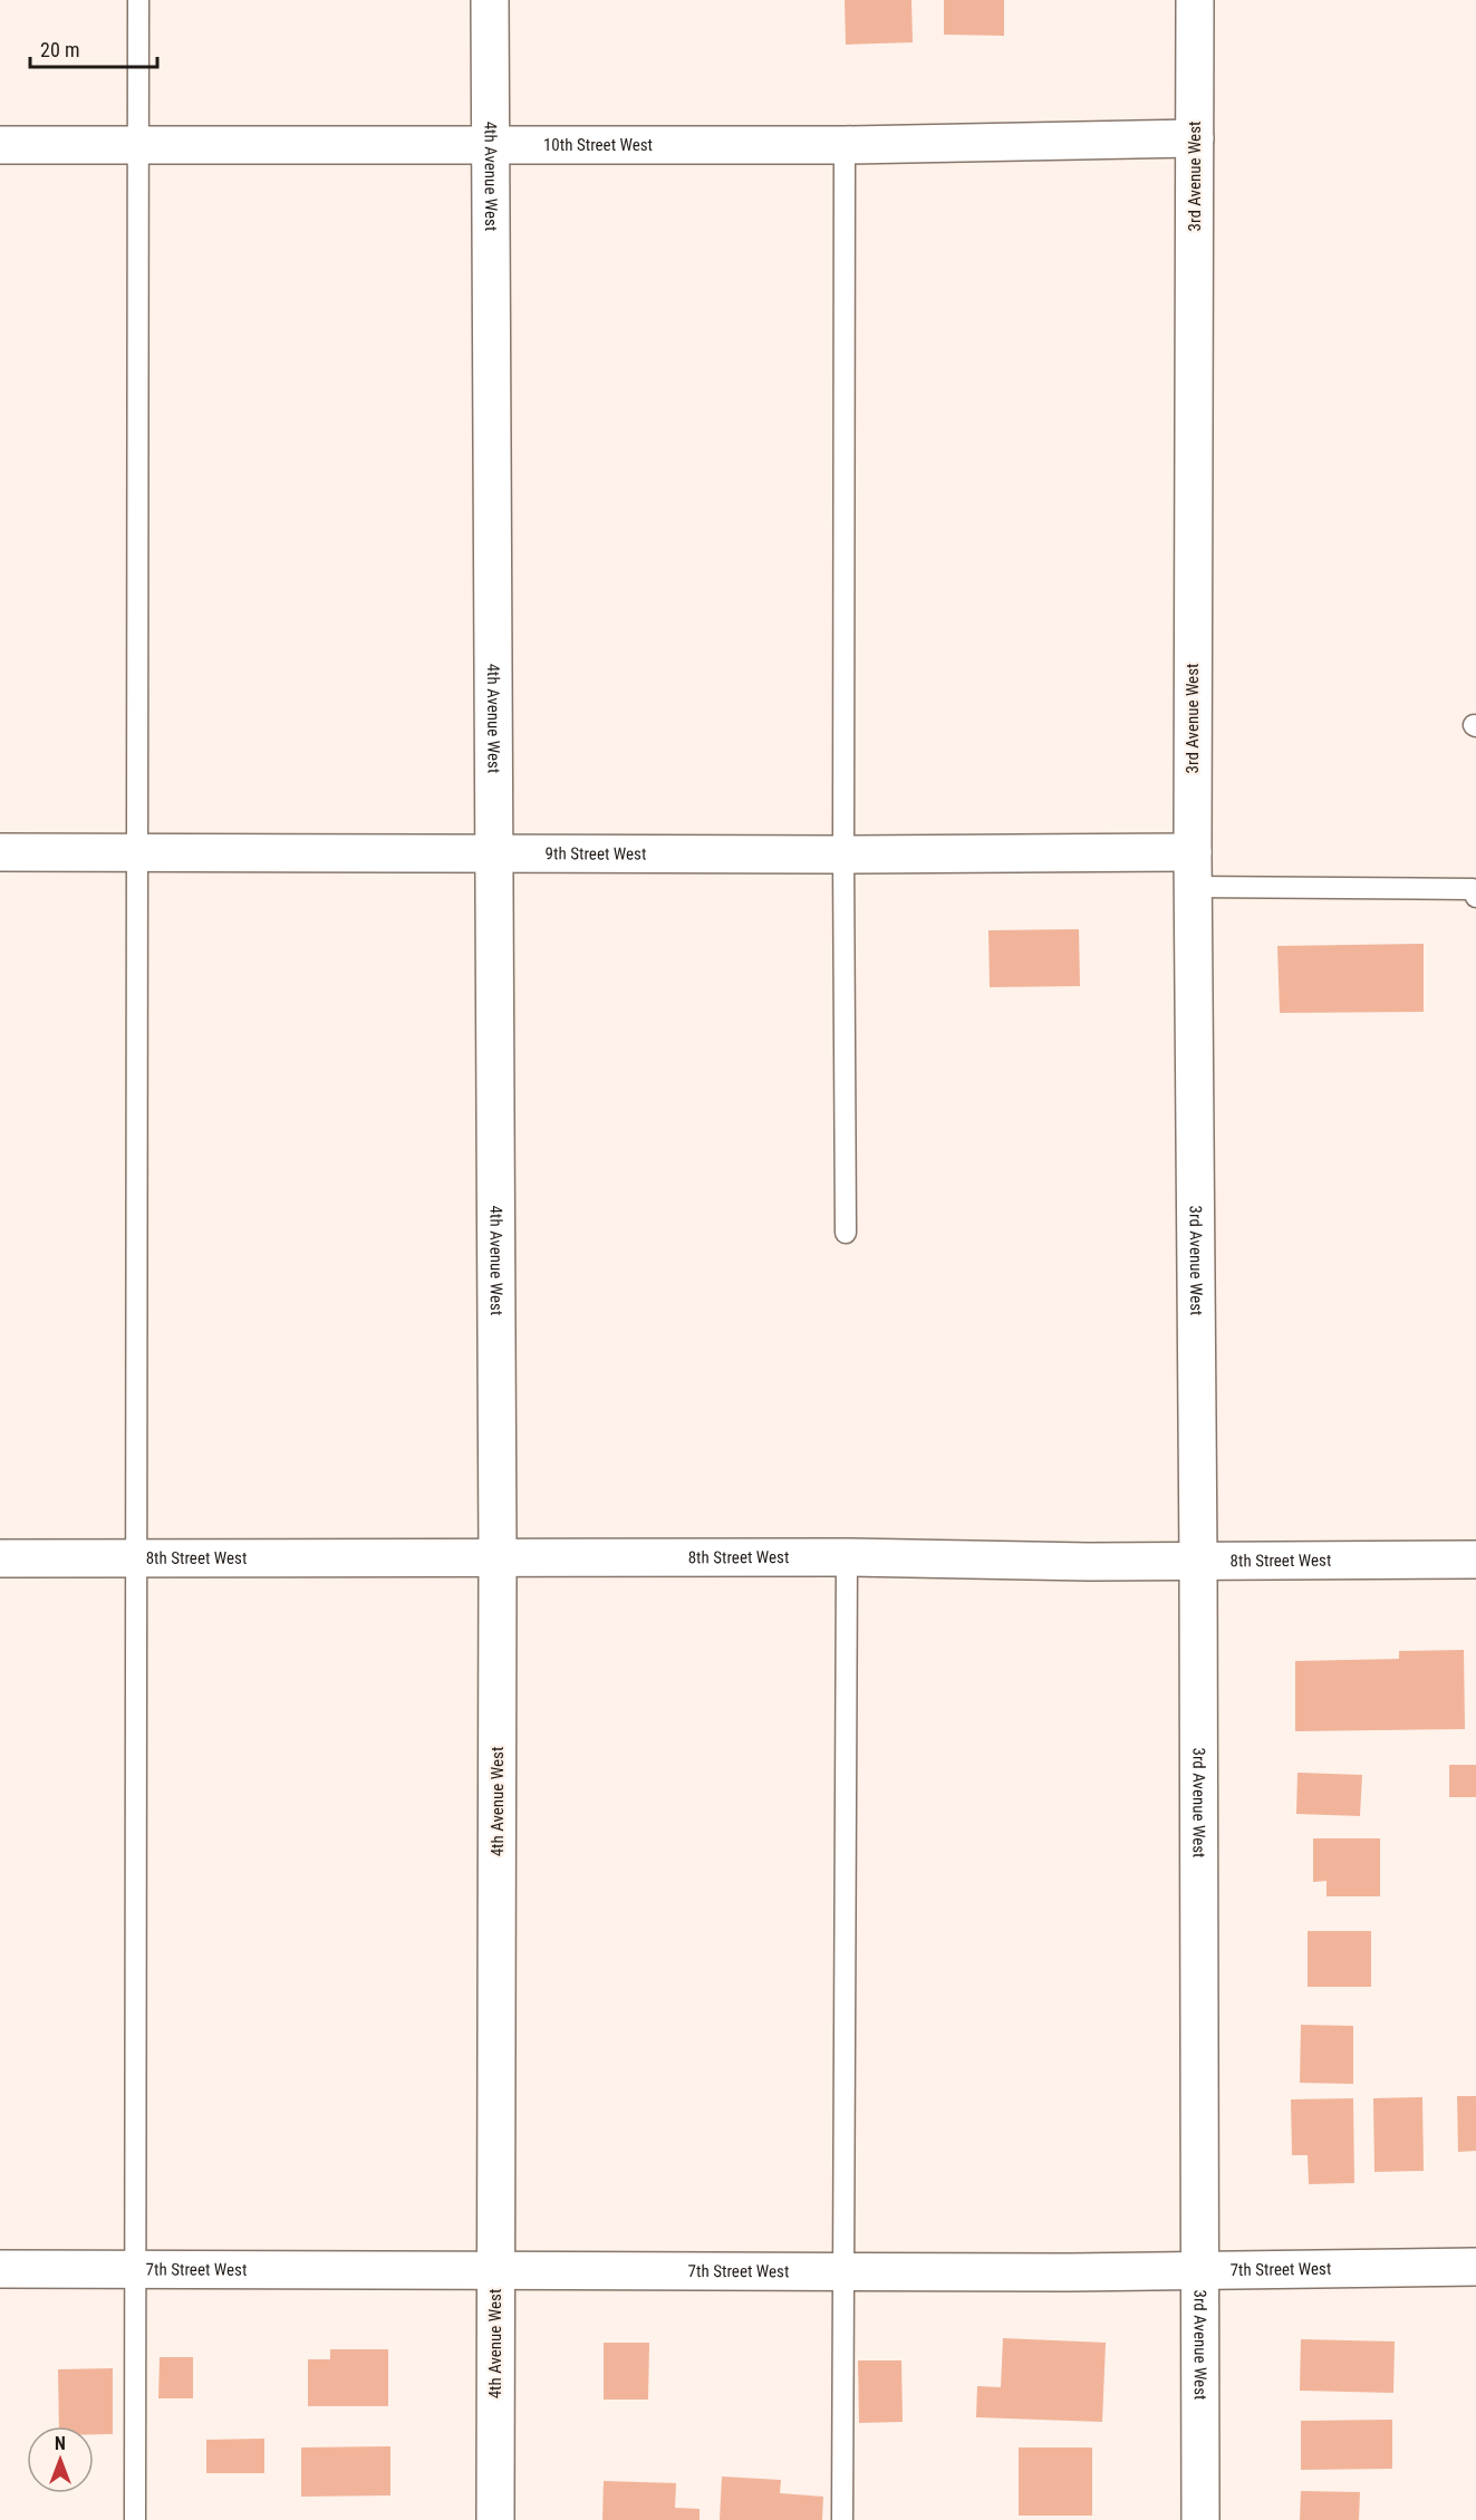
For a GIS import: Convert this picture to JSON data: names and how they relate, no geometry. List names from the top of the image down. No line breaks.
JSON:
{"streets":{"street":["10th Street West","4th Avenue West","3rd Avenue West","9th Street West","8th Street West","7th Street West"]},"crossings":[["10th Street West","4th Avenue West"],["10th Street West","3rd Avenue West"],["4th Avenue West","9th Street West"],["4th Avenue West","8th Street West"],["4th Avenue West","7th Street West"],["3rd Avenue West","9th Street West"],["3rd Avenue West","8th Street West"],["3rd Avenue West","7th Street West"]],"scale_bar":"20 m","north":"top"}
